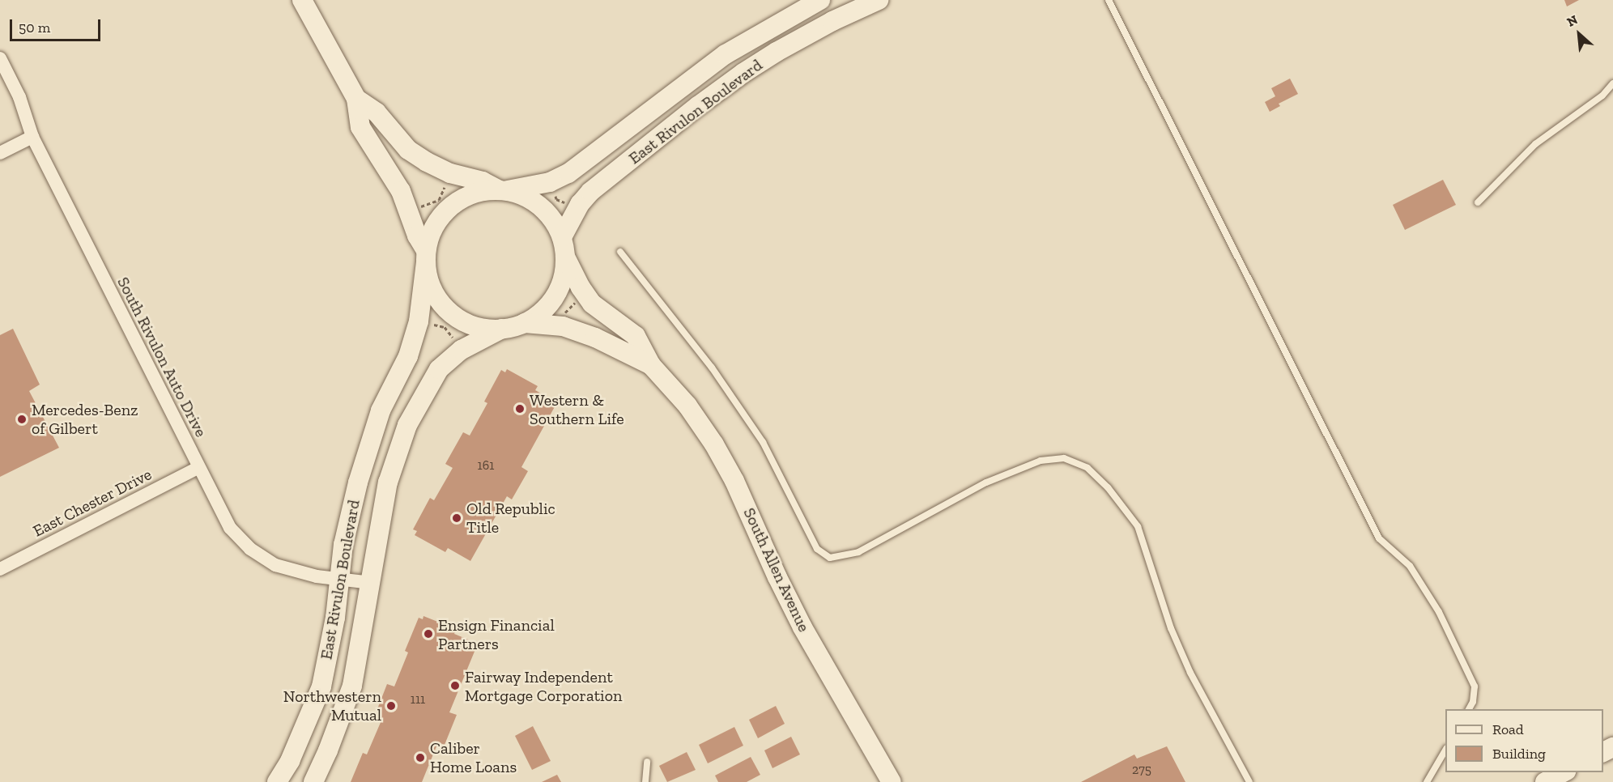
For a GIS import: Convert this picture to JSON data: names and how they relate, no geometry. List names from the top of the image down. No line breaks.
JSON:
{"streets":{"street":["East Rivulon Boulevard","South Rivulon Auto Drive","East Chester Drive","South Allen Avenue"]},"crossings":[["East Rivulon Boulevard","South Rivulon Auto Drive"],["East Rivulon Boulevard","South Allen Avenue"],["South Rivulon Auto Drive","East Chester Drive"]],"places":["Western & Southern Life","Mercedes-Benz of Gilbert","Old Republic Title","Ensign Financial Partners","Fairway Independent Mortgage Corporation","Northwestern Mutual","Caliber Home Loans"],"house_numbers":["161","111","275"],"legend":["Road","Building"],"scale_bar":"50 m","north":"top left"}
